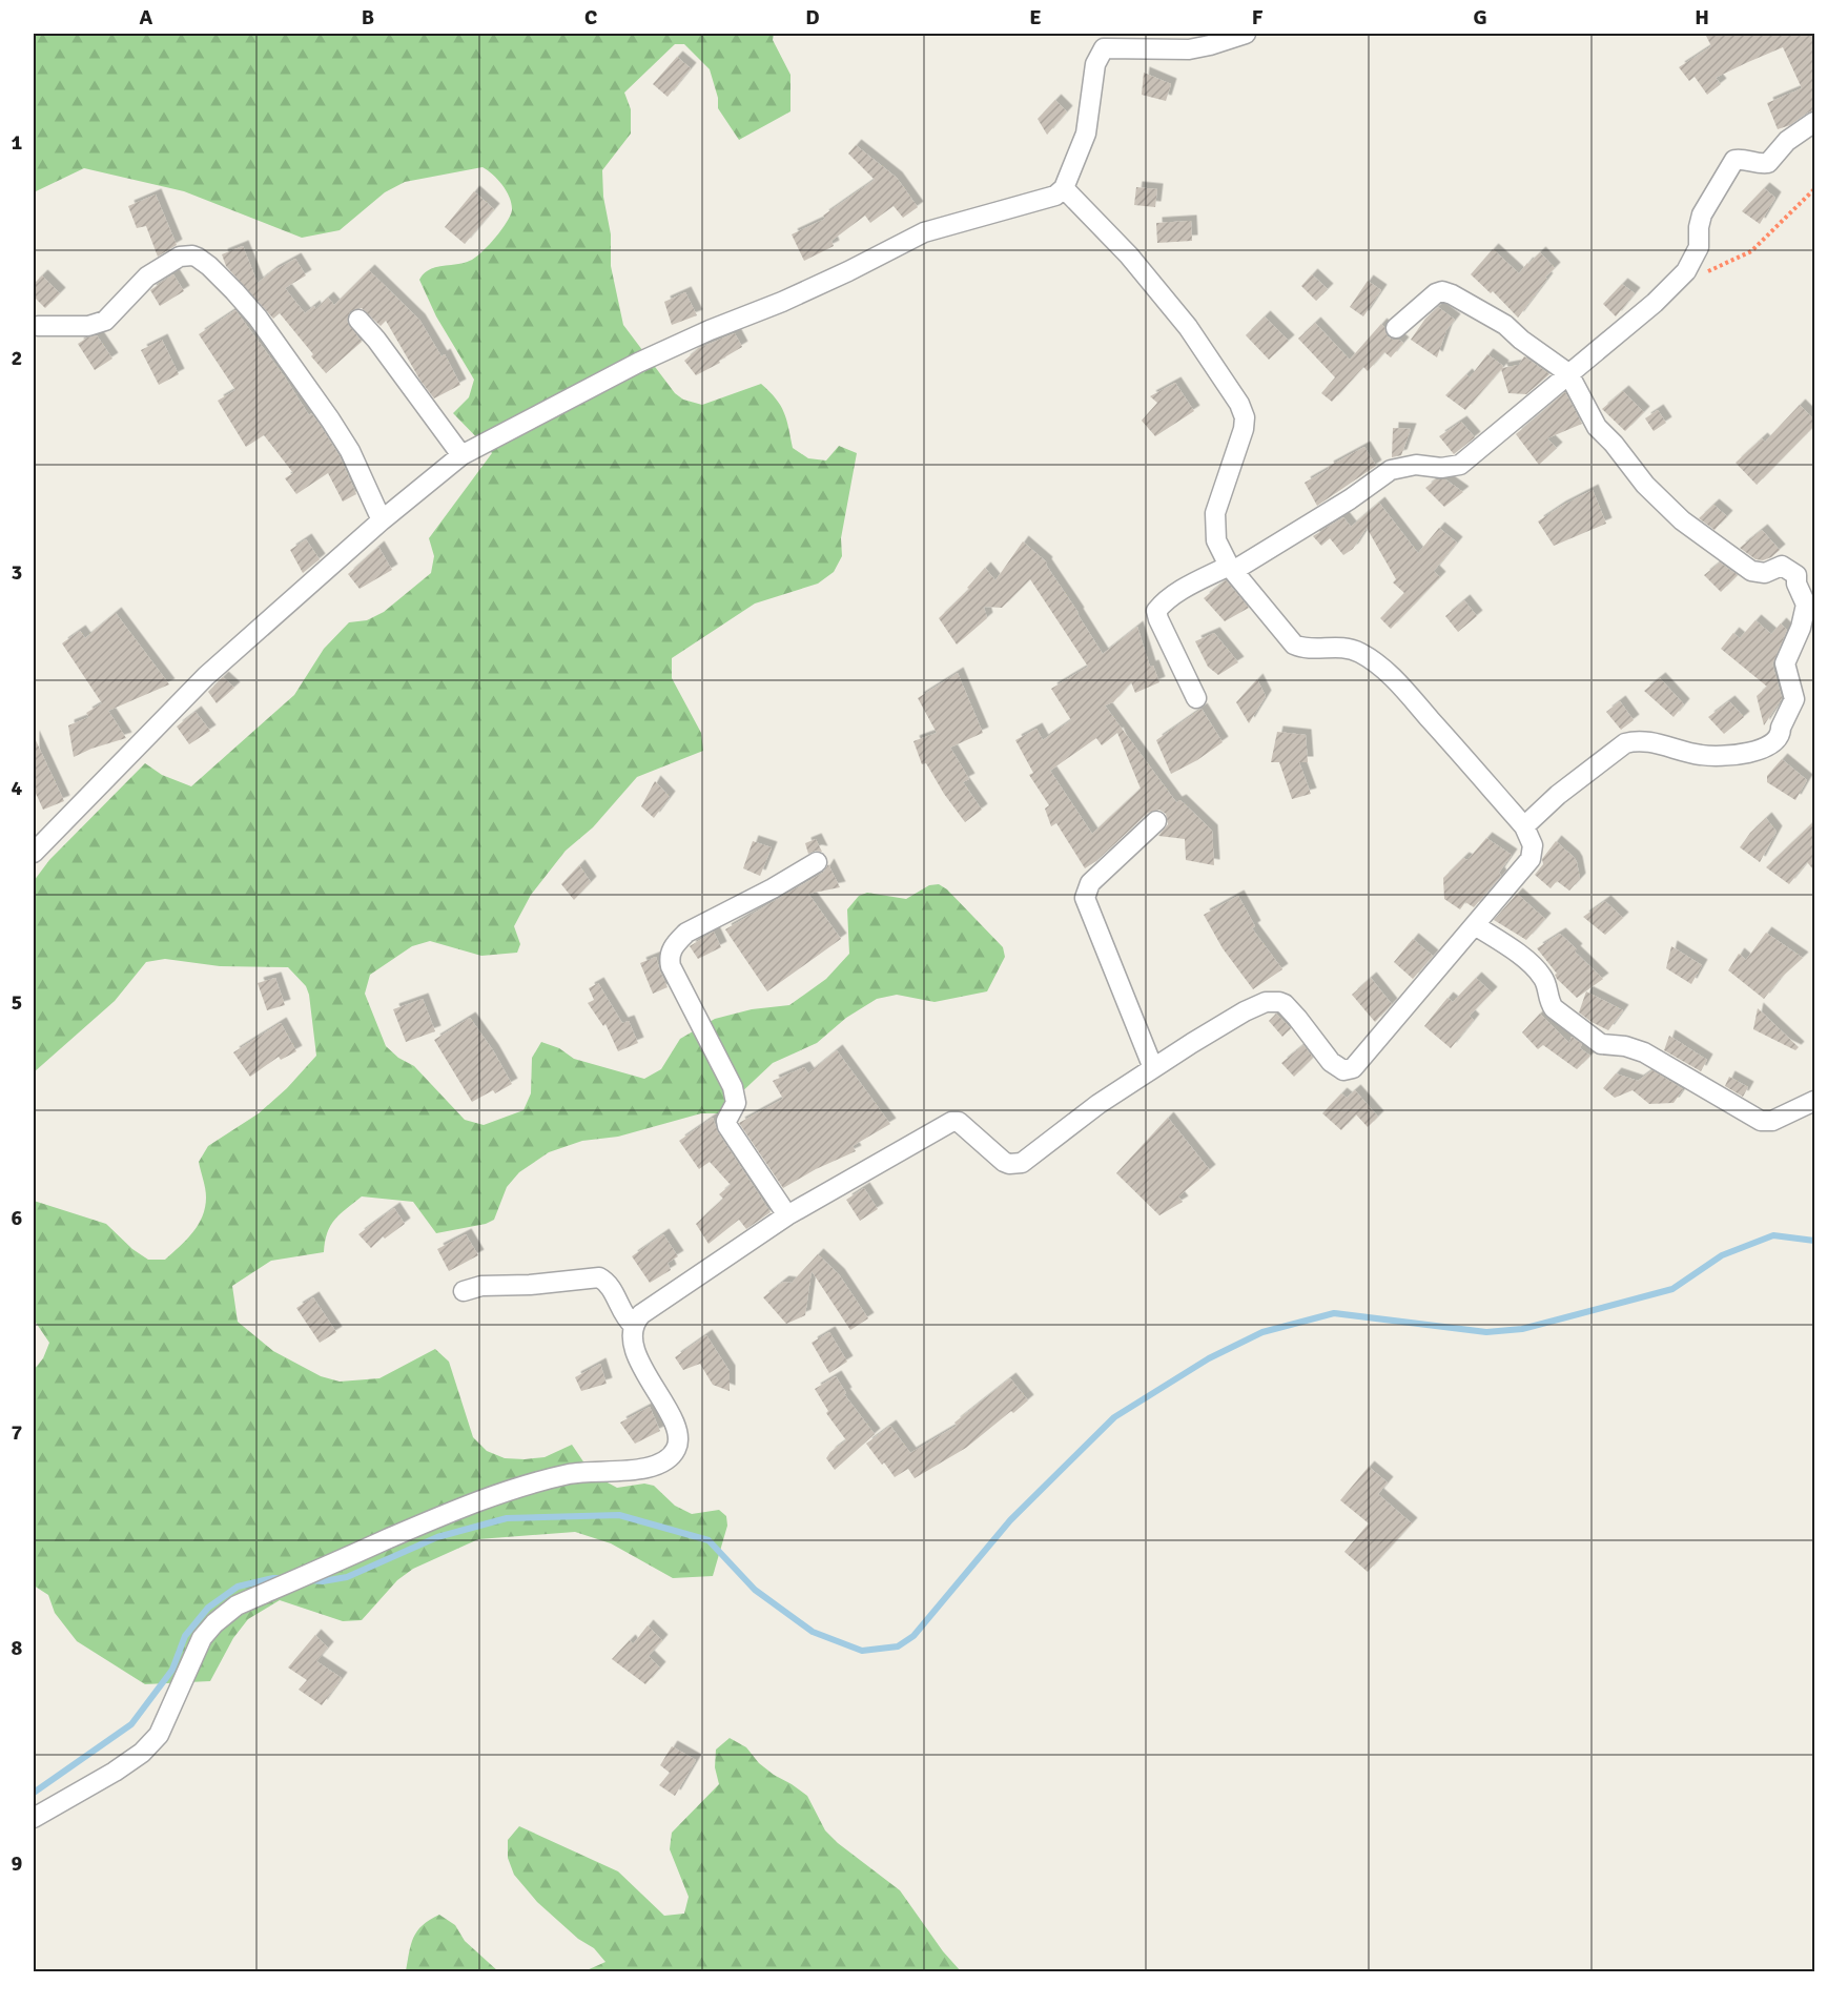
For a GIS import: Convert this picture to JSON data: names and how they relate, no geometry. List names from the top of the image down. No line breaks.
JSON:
{"grid":{"columns":["A","B","C","D","E","F","G","H"],"rows":["1","2","3","4","5","6","7","8","9"]}}
